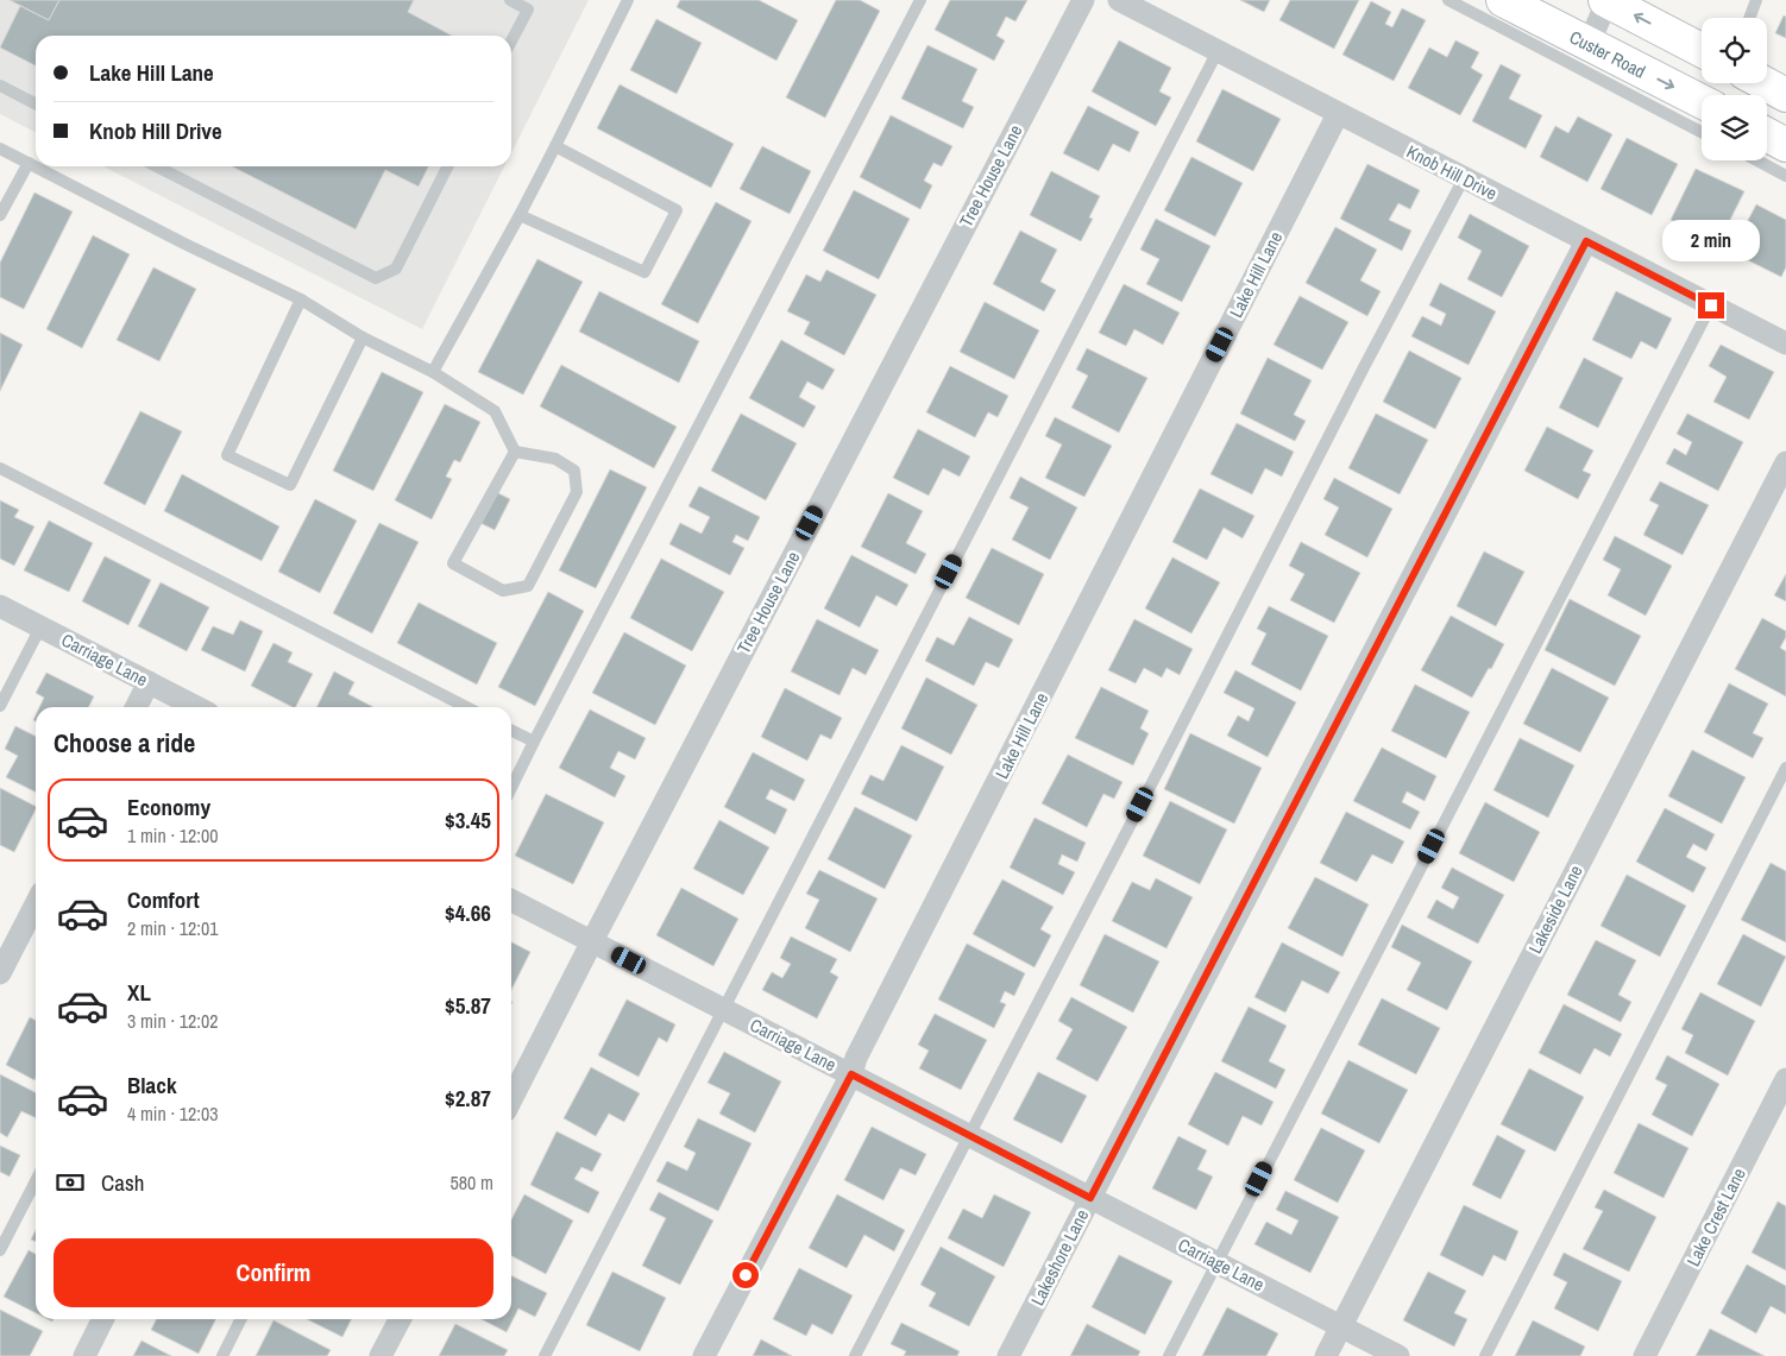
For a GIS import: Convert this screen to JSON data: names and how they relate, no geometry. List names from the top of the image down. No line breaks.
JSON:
{"streets":{"main road":["Custer Road"],"street":["Knob Hill Drive","Tree House Lane","Lake Hill Lane","Carriage Lane","Lakeside Lane","Lake Crest Lane","Lakeshore Lane"]},"crossings":[["Knob Hill Drive","Lake Hill Lane"],["Knob Hill Drive","Lakeshore Lane"],["Tree House Lane","Carriage Lane"],["Lake Hill Lane","Carriage Lane"],["Carriage Lane","Lakeside Lane"],["Carriage Lane","Lakeshore Lane"]],"page":{"banner":["Lake Hill Lane","Knob Hill Drive"],"bubble":"2 min","heading":"Choose a ride","list":[{"name":"Economy","note":"1 min · 12:00","value":"$3.45"},{"name":"Comfort","note":"2 min · 12:01","value":"$4.66"},{"name":"XL","note":"3 min · 12:02","value":"$5.87"},{"name":"Black","note":"4 min · 12:03","value":"$2.87"}],"pay":["Cash","580 m"],"buttons":"Confirm"}}
